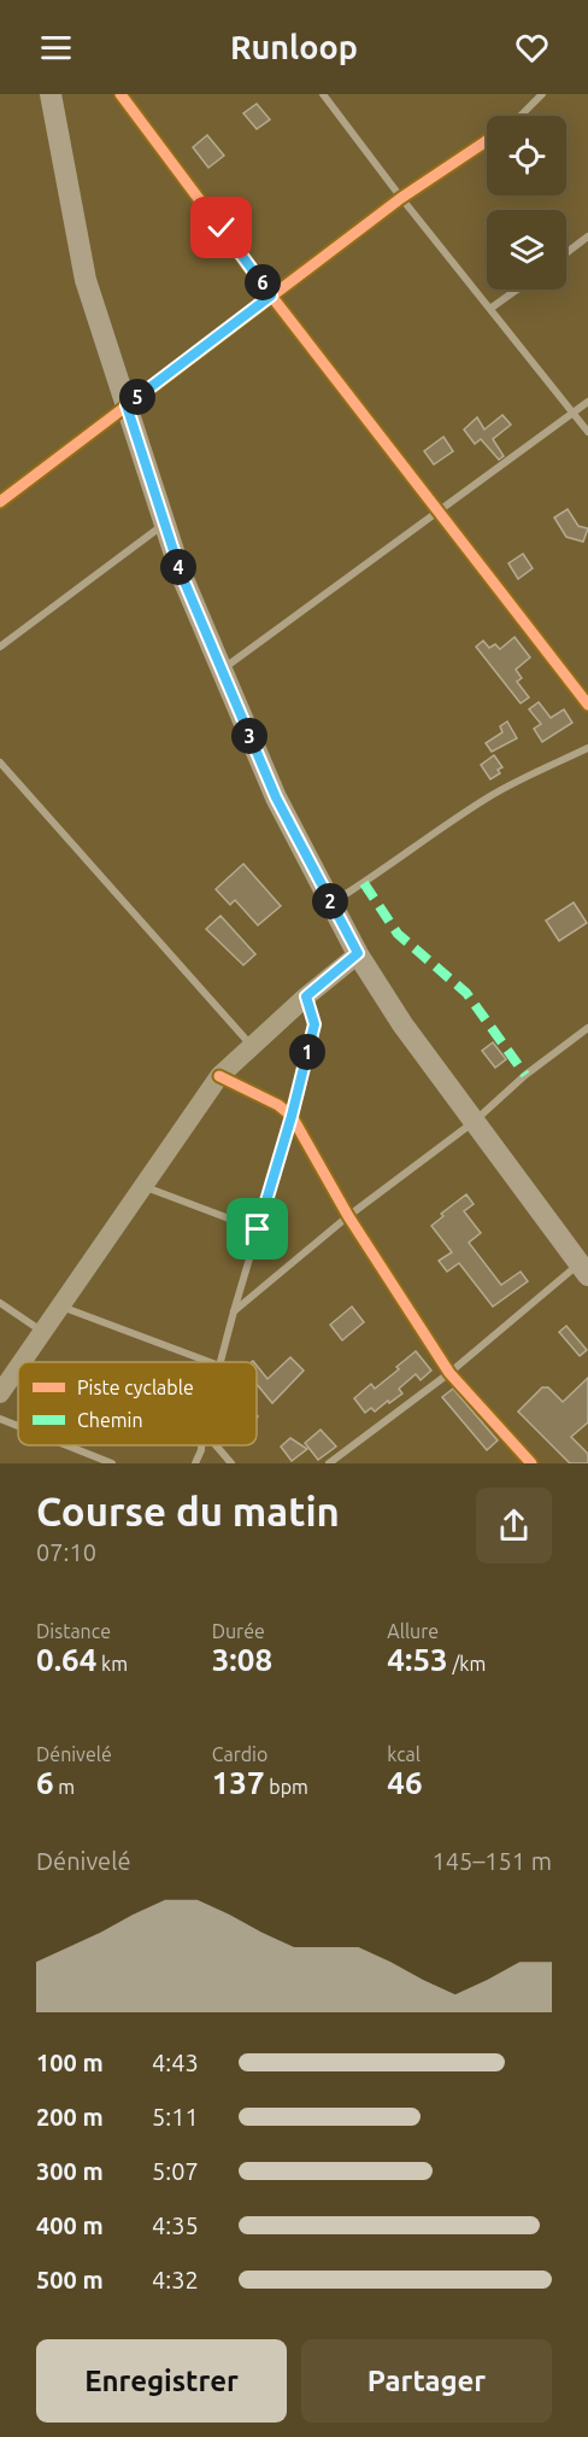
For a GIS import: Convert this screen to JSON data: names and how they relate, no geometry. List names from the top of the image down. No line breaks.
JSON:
{"legend":["Piste cyclable","Chemin"],"page":{"header":"Runloop","pins":["6","5","4","3","2","1"],"heading":["Course du matin","07:10"],"stats":[["Distance","0.64 km"],["Durée","3:08"],["Allure","4:53 /km"],["Dénivelé","6 m"],["Cardio","137 bpm"],["kcal","46"]],"chart":["Dénivelé","145–151 m"],"list":[{"name":"100 m","note":"4:43"},{"name":"200 m","note":"5:11"},{"name":"300 m","note":"5:07"},{"name":"400 m","note":"4:35"},{"name":"500 m","note":"4:32"}],"buttons":["Enregistrer","Partager"]}}
